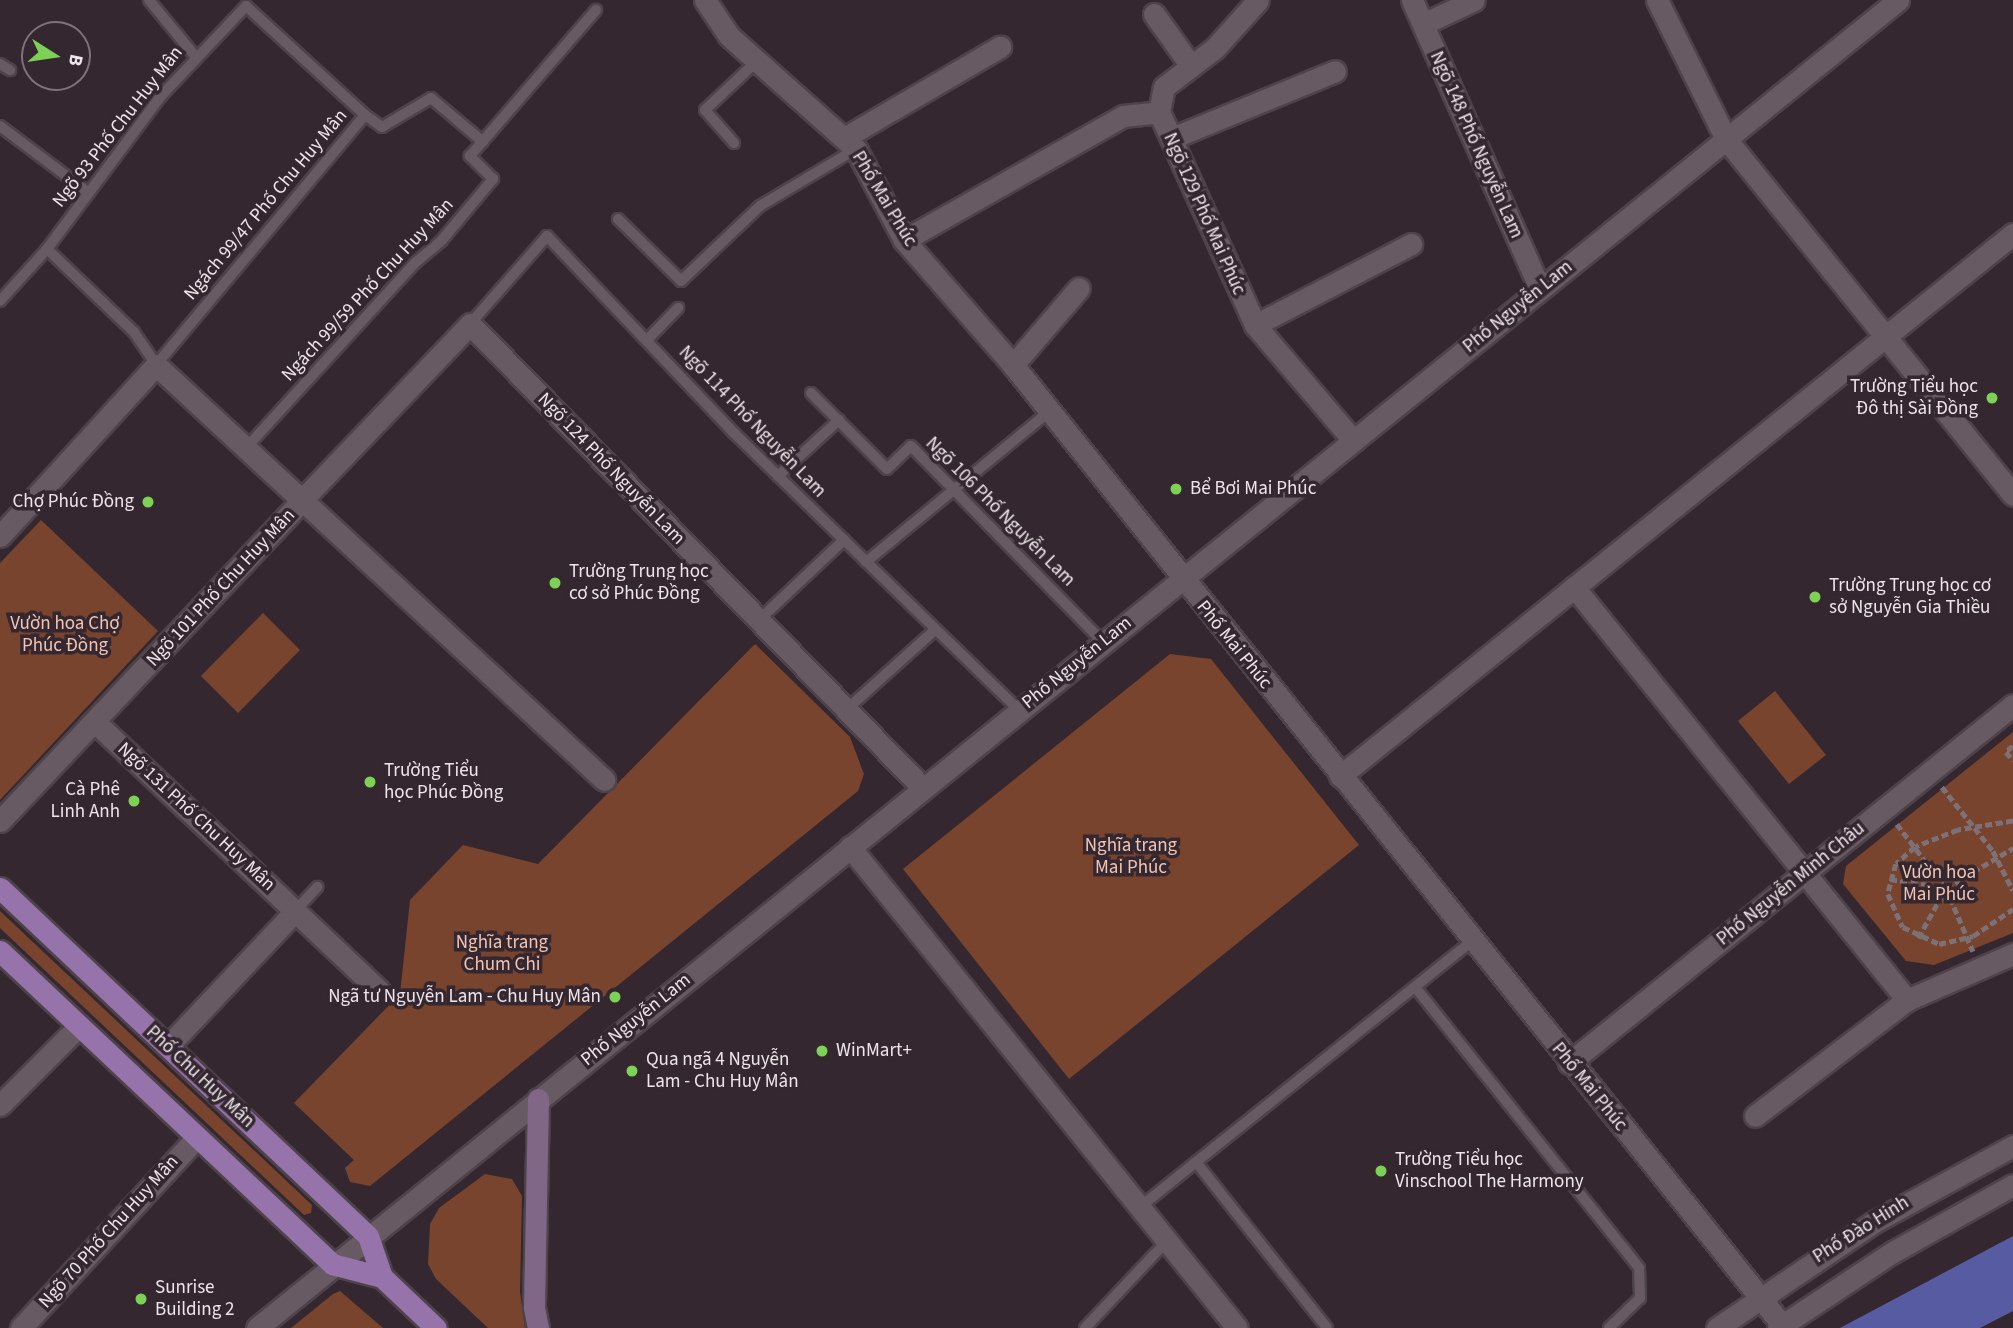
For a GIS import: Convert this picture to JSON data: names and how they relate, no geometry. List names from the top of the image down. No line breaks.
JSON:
{"streets":{"main road":["Phố Chu Huy Mân"],"street":["Ngõ 148 Phố Nguyễn Lam","Phố Mai Phúc","Ngõ 129 Phố Mai Phúc","Phố Nguyễn Lam","Ngõ 124 Phố Nguyễn Lam","Ngõ 101 Phố Chu Huy Mân","Ngõ 131 Phố Chu Huy Mân","Phố Nguyễn Minh Châu","Phố Đào Hinh","Ngõ 70 Phố Chu Huy Mân"],"lane":["Ngõ 93 Phố Chu Huy Mân","Ngách 99/47 Phố Chu Huy Mân","Ngách 99/59 Phố Chu Huy Mân","Ngõ 114 Phố Nguyễn Lam","Ngõ 106 Phố Nguyễn Lam"]},"crossings":[["Ngõ 93 Phố Chu Huy Mân","Ngách 99/47 Phố Chu Huy Mân"],["Ngõ 148 Phố Nguyễn Lam","Phố Nguyễn Lam"],["Phố Mai Phúc","Ngõ 129 Phố Mai Phúc"],["Phố Mai Phúc","Phố Nguyễn Lam"],["Phố Mai Phúc","Phố Nguyễn Minh Châu"],["Phố Mai Phúc","Phố Đào Hinh"],["Ngách 99/47 Phố Chu Huy Mân","Ngách 99/59 Phố Chu Huy Mân"],["Ngõ 129 Phố Mai Phúc","Phố Nguyễn Lam"],["Phố Nguyễn Lam","Ngõ 114 Phố Nguyễn Lam"],["Phố Nguyễn Lam","Ngõ 124 Phố Nguyễn Lam"],["Phố Nguyễn Lam","Ngõ 106 Phố Nguyễn Lam"],["Phố Nguyễn Lam","Phố Chu Huy Mân"],["Ngõ 114 Phố Nguyễn Lam","Ngõ 124 Phố Nguyễn Lam"],["Ngõ 101 Phố Chu Huy Mân","Ngõ 131 Phố Chu Huy Mân"]],"parks":["Vườn hoa Chợ Phúc Đồng","Nghĩa trang Mai Phúc","Vườn hoa Mai Phúc","Nghĩa trang Chum Chi"],"places":["Trường Tiểu học Đô thị Sài Đồng","Bể Bơi Mai Phúc","Chợ Phúc Đồng","Trường Trung học cơ sở Phúc Đồng","Trường Trung học cơ sở Nguyễn Gia Thiều","Trường Tiểu học Phúc Đồng","Cà Phê Linh Anh","Ngã tư Nguyễn Lam - Chu Huy Mân","WinMart+","Qua ngã 4 Nguyễn Lam - Chu Huy Mân","Trường Tiểu học Vinschool The Harmony","Sunrise Building 2"],"north":"right"}
